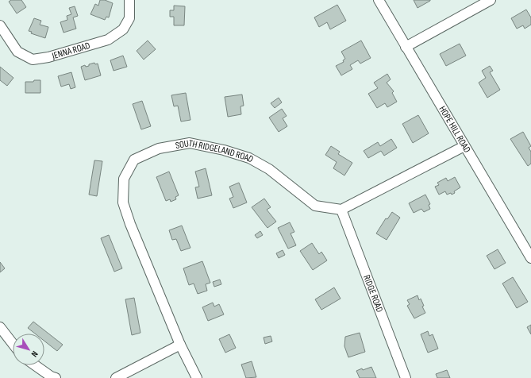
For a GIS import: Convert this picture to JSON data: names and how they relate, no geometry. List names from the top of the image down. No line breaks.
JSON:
{"streets":{"street":["JENNA ROAD","HOPE HILL ROAD","SOUTH RIDGELAND ROAD","RIDGE ROAD"]},"crossings":[["SOUTH RIDGELAND ROAD","RIDGE ROAD"]],"north":"bottom right"}
